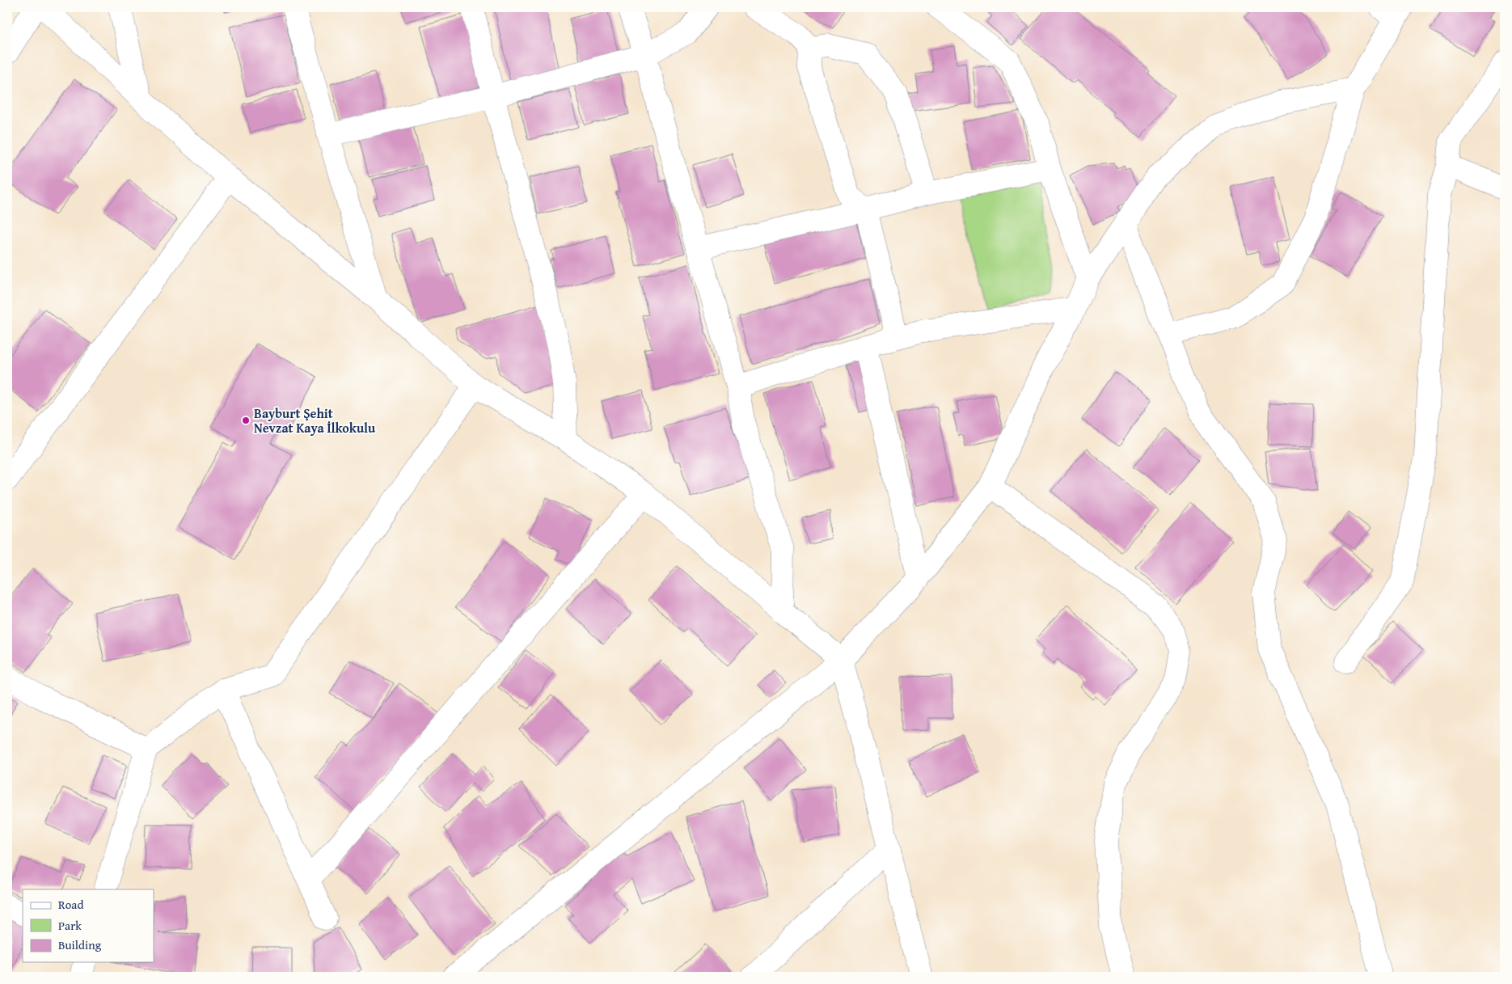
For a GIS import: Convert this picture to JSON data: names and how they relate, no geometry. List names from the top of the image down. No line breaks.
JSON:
{"places":["Bayburt Şehit Nevzat Kaya İlkokulu"],"legend":["Road","Park","Building"]}
